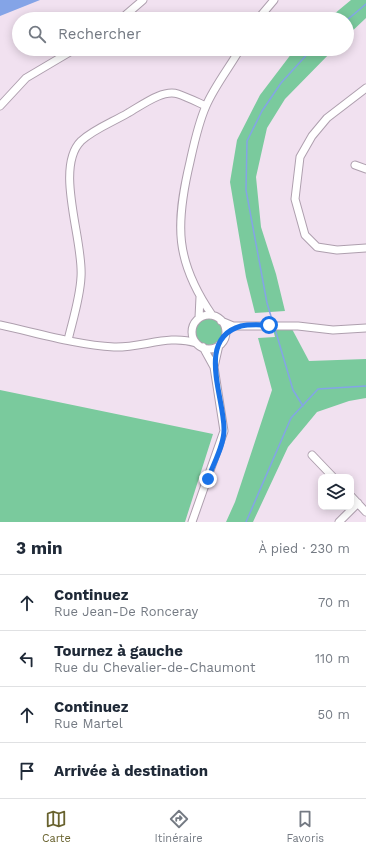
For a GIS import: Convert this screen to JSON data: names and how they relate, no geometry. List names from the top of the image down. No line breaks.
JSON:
{"page":{"search":"Rechercher","heading":["3 min","À pied · 230 m"],"list":[["Continuez","Rue Jean-De Ronceray","70 m"],["Tournez à gauche","Rue du Chevalier-de-Chaumont","110 m"],["Continuez","Rue Martel","50 m"],"Arrivée à destination"],"nav":["Carte","Itinéraire","Favoris"]}}
